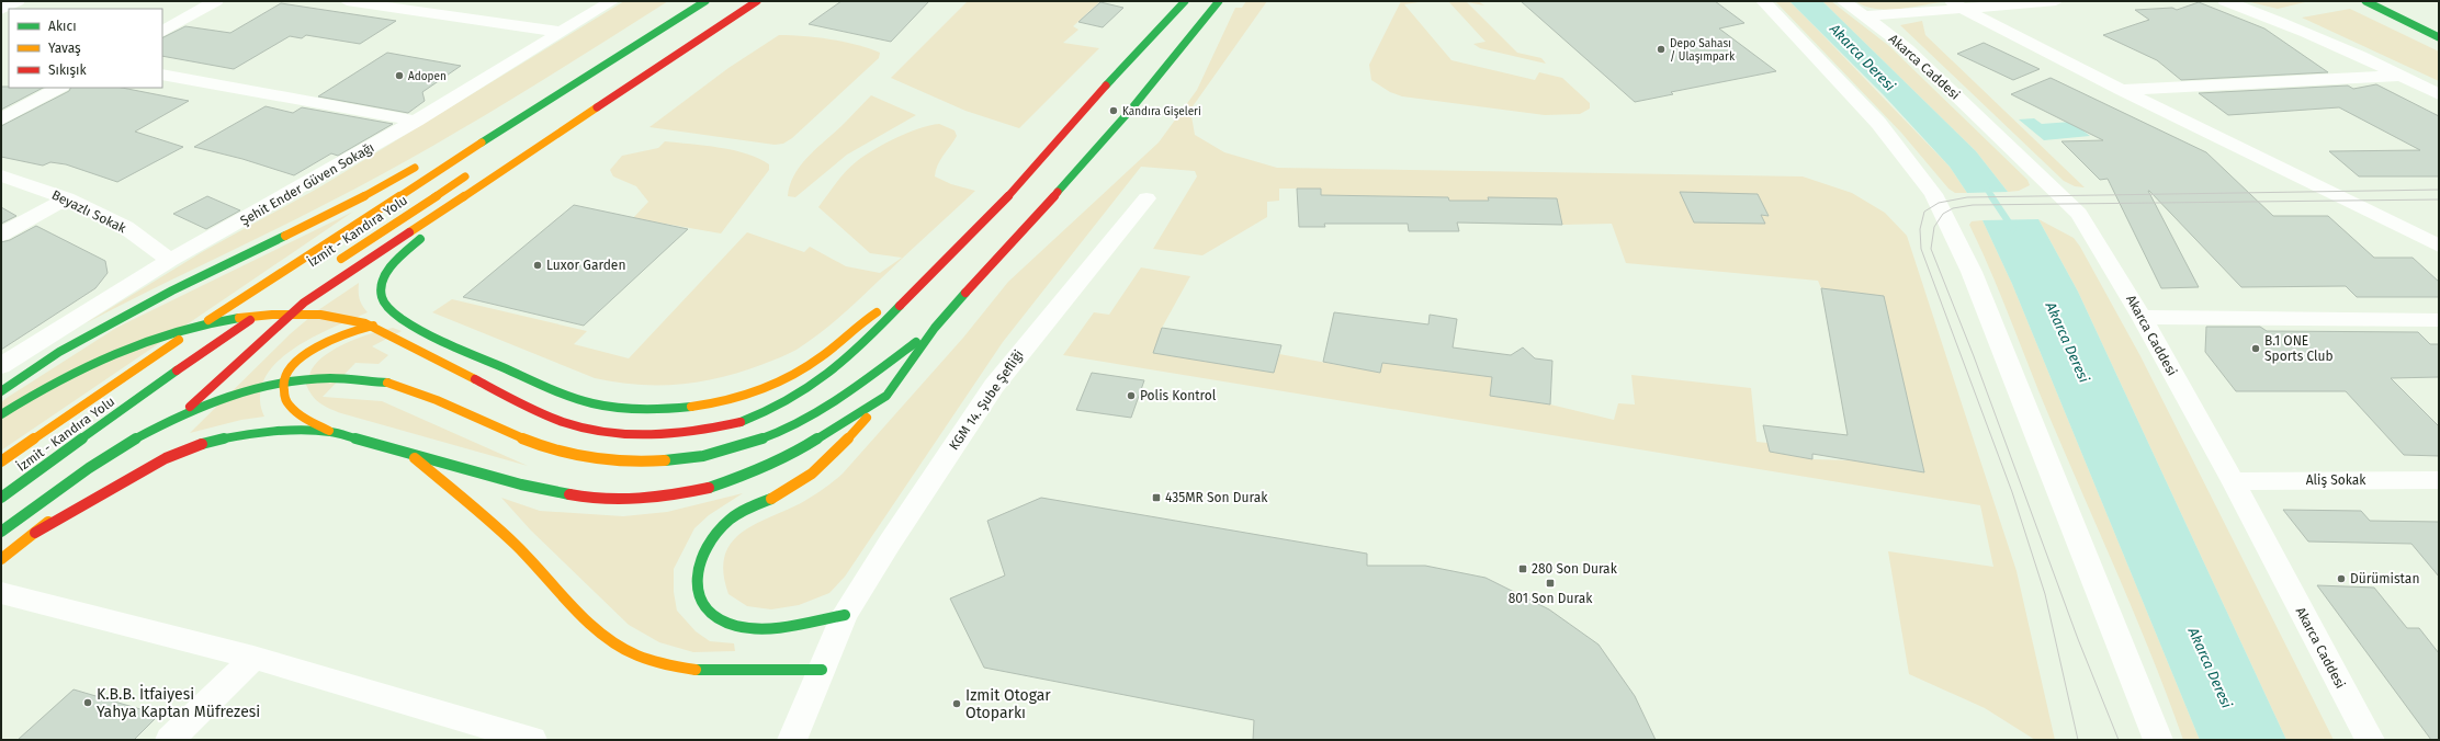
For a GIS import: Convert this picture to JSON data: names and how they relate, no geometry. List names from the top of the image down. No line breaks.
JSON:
{"streets":{"highway":["İzmit - Kandıra Yolu"],"street":["Akarca Caddesi","Şehit Ender Güven Sokağı","Beyazlı Sokak","KGM 14. Şube Şefliği","Aliş Sokak"]},"crossings":[["Akarca Caddesi","Aliş Sokak"],["Şehit Ender Güven Sokağı","Beyazlı Sokak"]],"water":["Akarca Deresi"],"places":{"other":["Depo Sahası / Ulaşımpark","Adopen","Kandıra Gişeleri","Luxor Garden","B.1 ONE Sports Club","Polis Kontrol","Dürümistan","K.B.B. İtfaiyesi Yahya Kaptan Müfrezesi","Izmit Otogar Otoparkı"],"transit":["435MR Son Durak","280 Son Durak","801 Son Durak"]},"legend":["Akıcı","Yavaş","Sıkışık"]}
